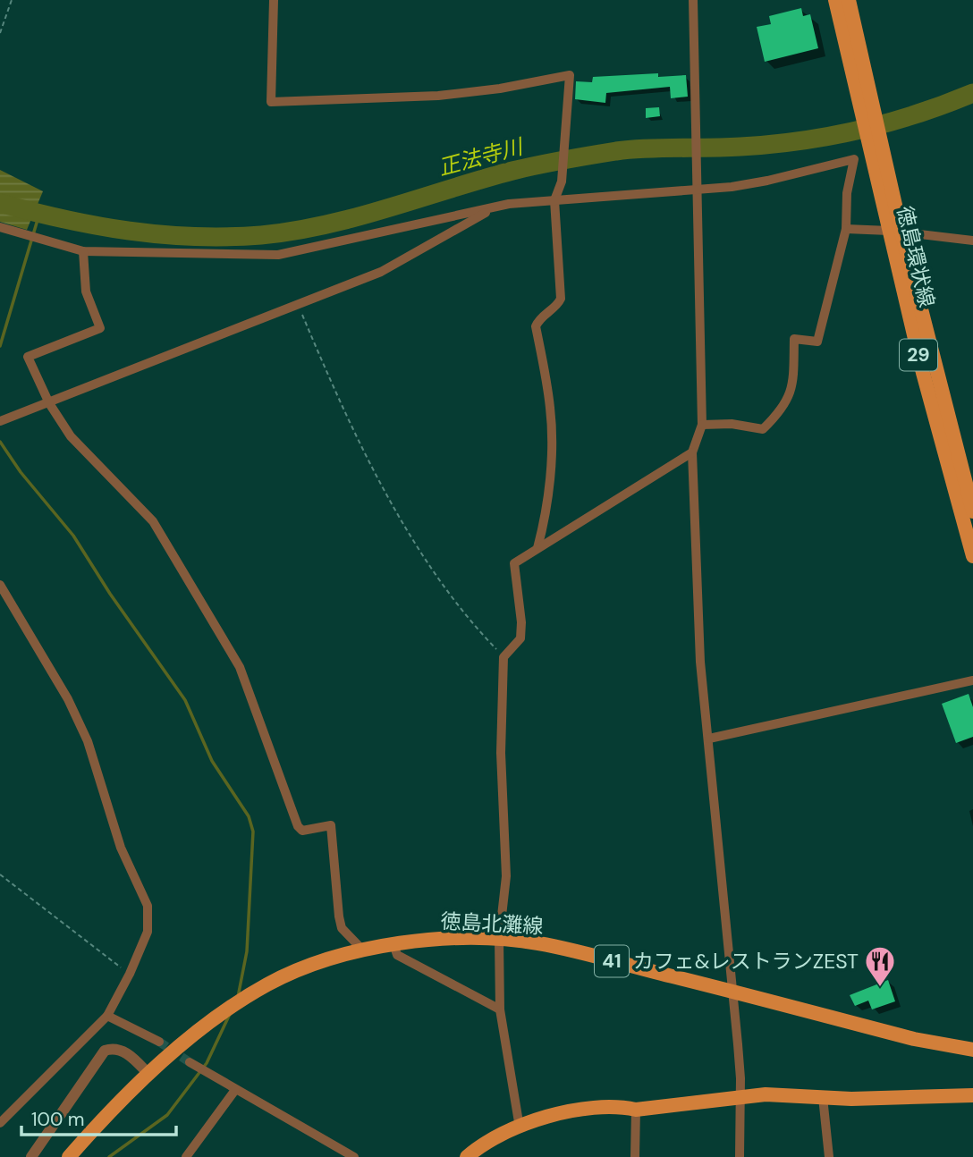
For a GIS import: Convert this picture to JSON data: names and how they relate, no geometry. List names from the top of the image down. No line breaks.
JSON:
{"streets":{"main road":["徳島環状線","29","徳島北灘線","41"]},"water":["正法寺川"],"places":{"restaurant":["カフェ&レストランZEST"]},"scale_bar":"100 m"}
